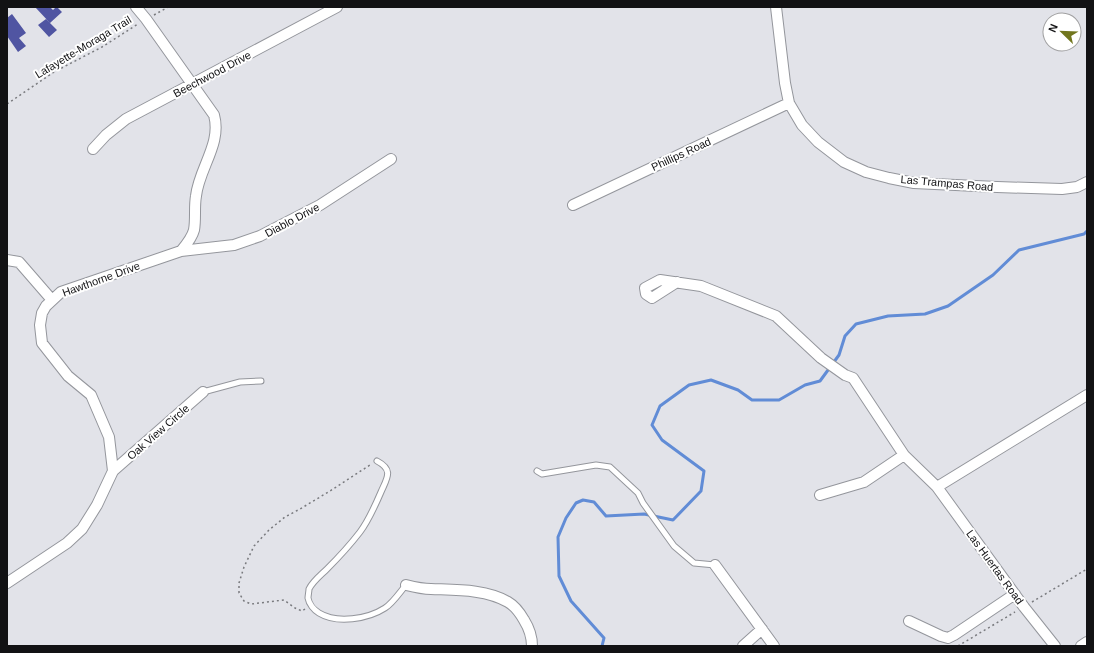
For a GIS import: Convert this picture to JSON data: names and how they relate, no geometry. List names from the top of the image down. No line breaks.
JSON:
{"streets":{"street":["Beechwood Drive","Phillips Road","Las Trampas Road","Diablo Drive","Hawthorne Drive","Oak View Circle","Las Huertas Road"],"path":["Lafayette-Moraga Trail"]},"crossings":[["Phillips Road","Las Trampas Road"],["Diablo Drive","Hawthorne Drive"],["Hawthorne Drive","Oak View Circle"]],"north":"top left"}
